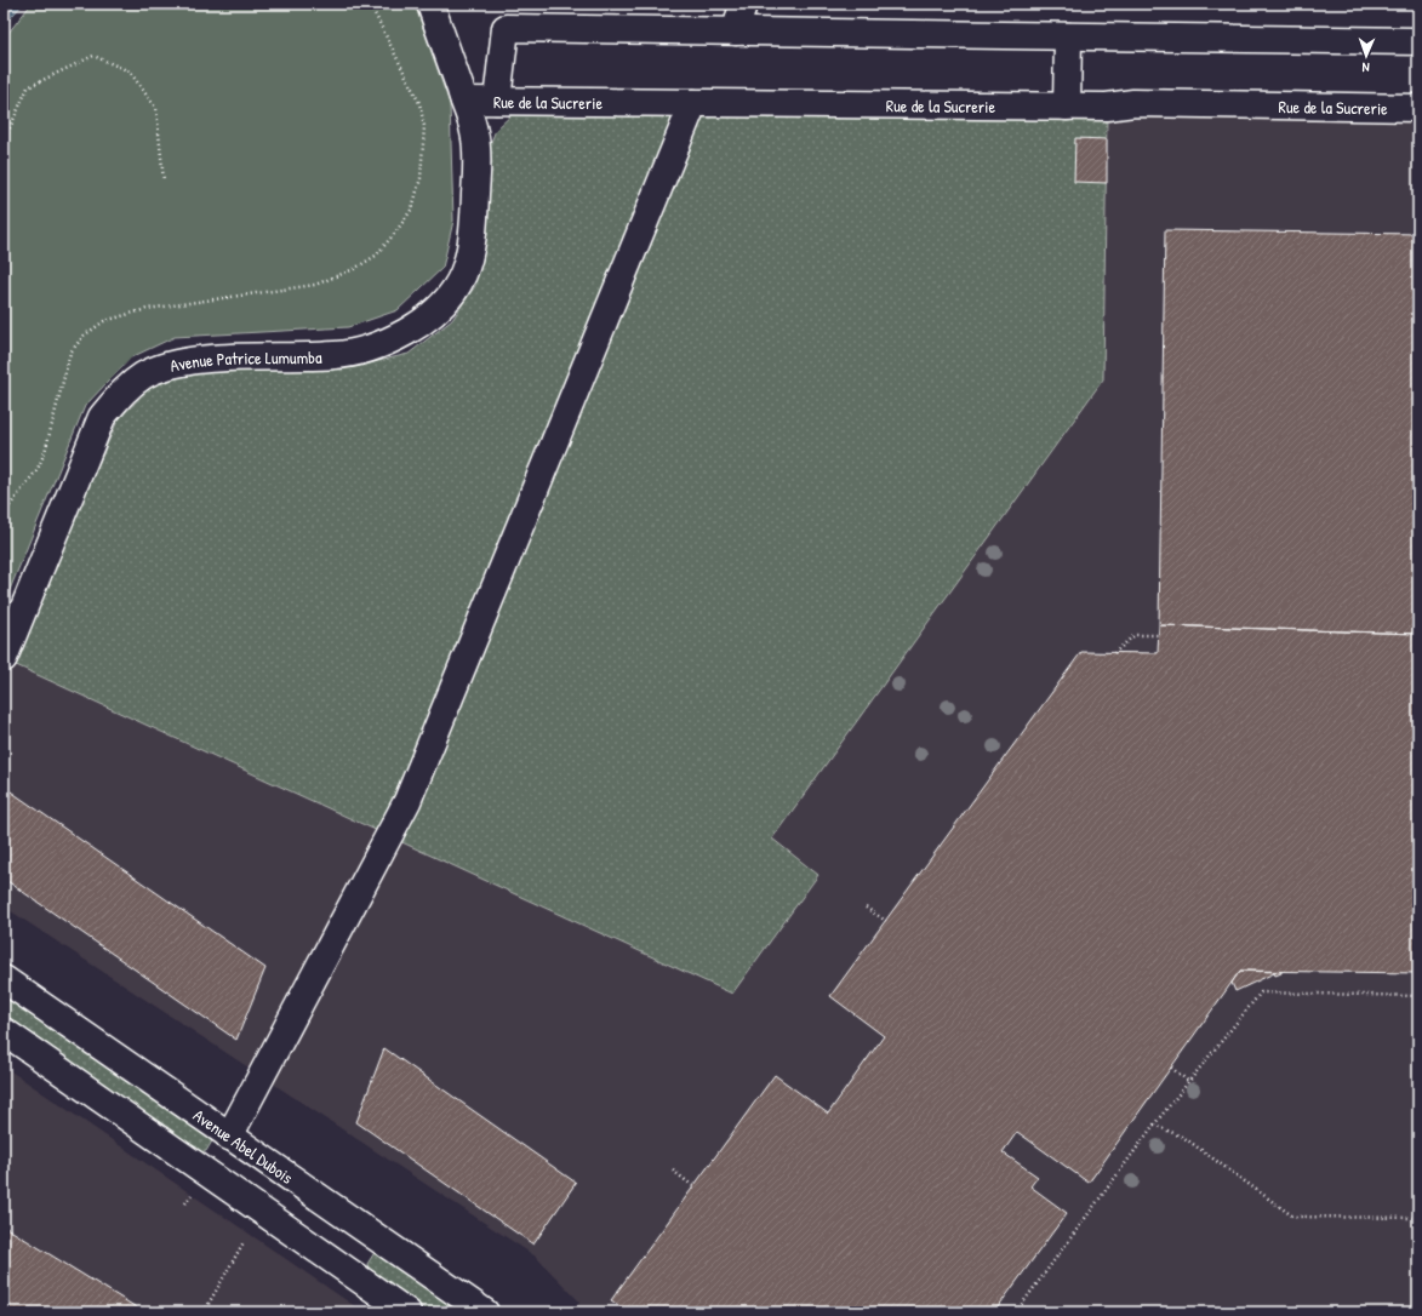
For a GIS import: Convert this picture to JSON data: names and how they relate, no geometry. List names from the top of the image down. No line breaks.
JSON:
{"streets":{"street":["Rue de la Sucrerie","Avenue Patrice Lumumba","Avenue Abel Dubois"]},"crossings":[["Rue de la Sucrerie","Avenue Patrice Lumumba"]],"north":"bottom"}
